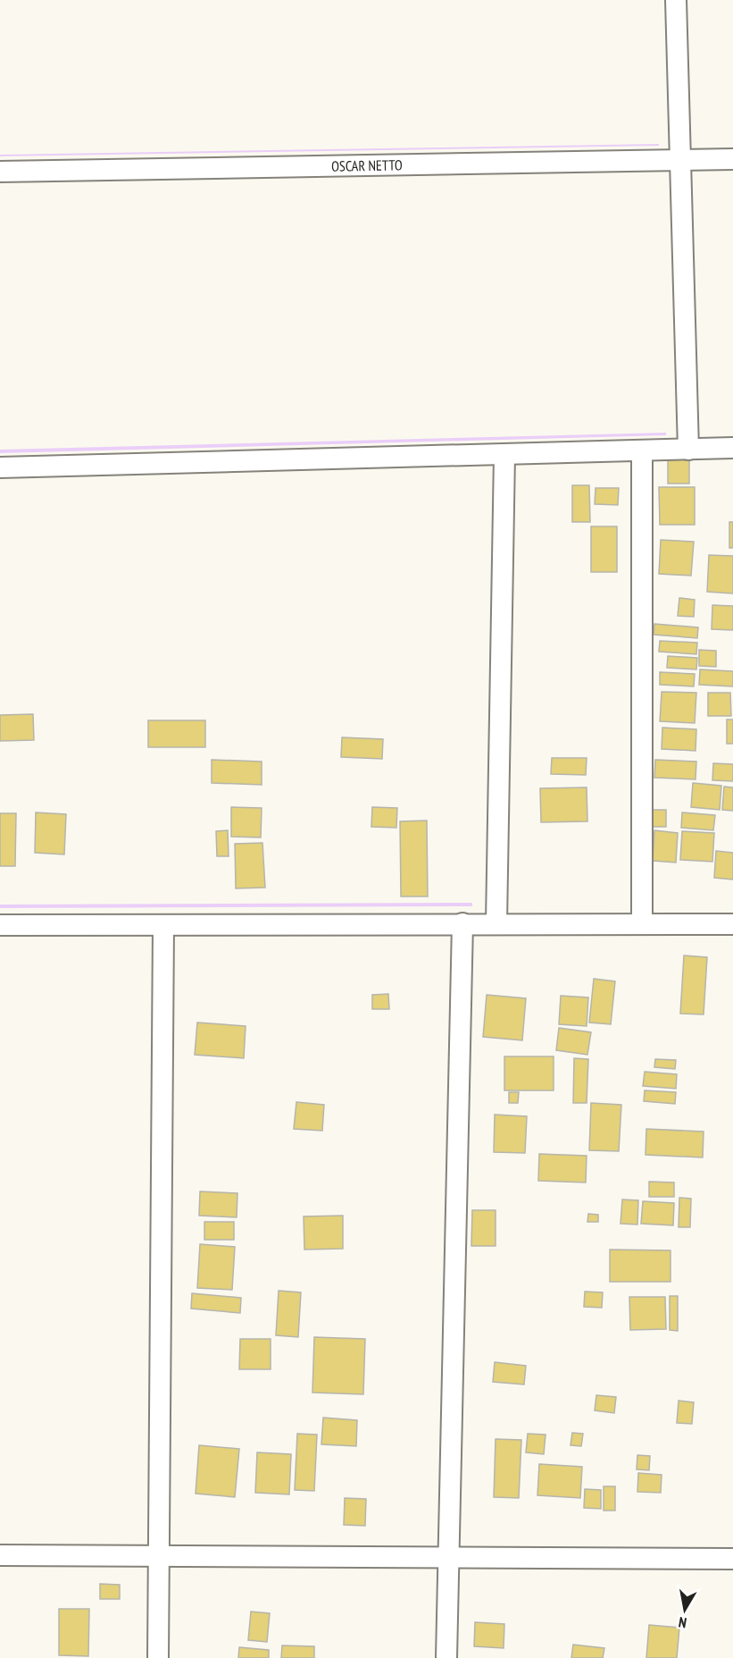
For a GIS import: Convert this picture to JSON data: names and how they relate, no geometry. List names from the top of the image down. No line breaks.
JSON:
{"streets":{"street":["OSCAR NETTO"]},"north":"bottom"}
